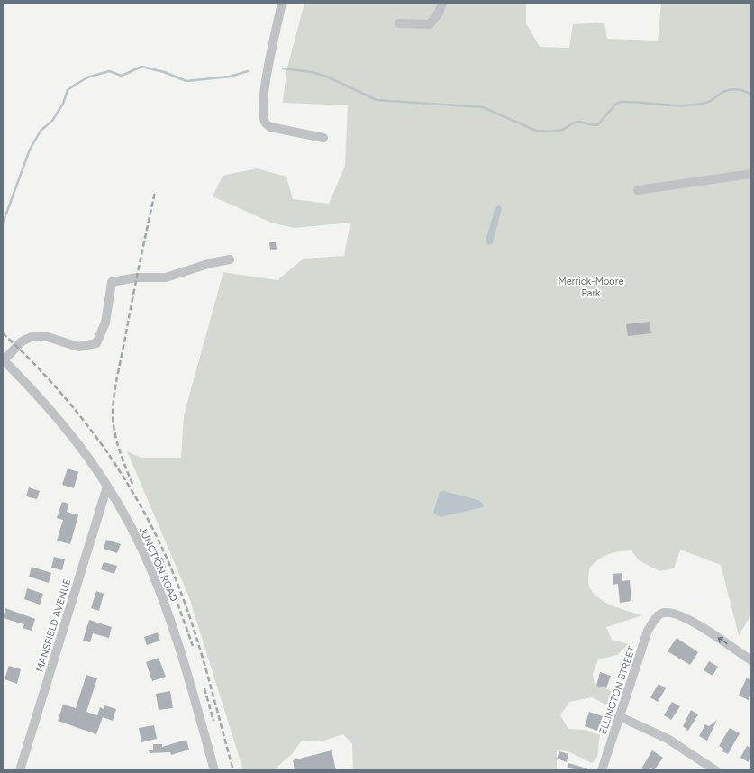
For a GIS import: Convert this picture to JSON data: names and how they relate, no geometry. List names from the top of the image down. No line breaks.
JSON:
{"streets":{"street":["JUNCTION ROAD","MANSFIELD AVENUE","ELLINGTON STREET"]},"crossings":[["JUNCTION ROAD","MANSFIELD AVENUE"]],"parks":["Merrick-Moore Park"]}
